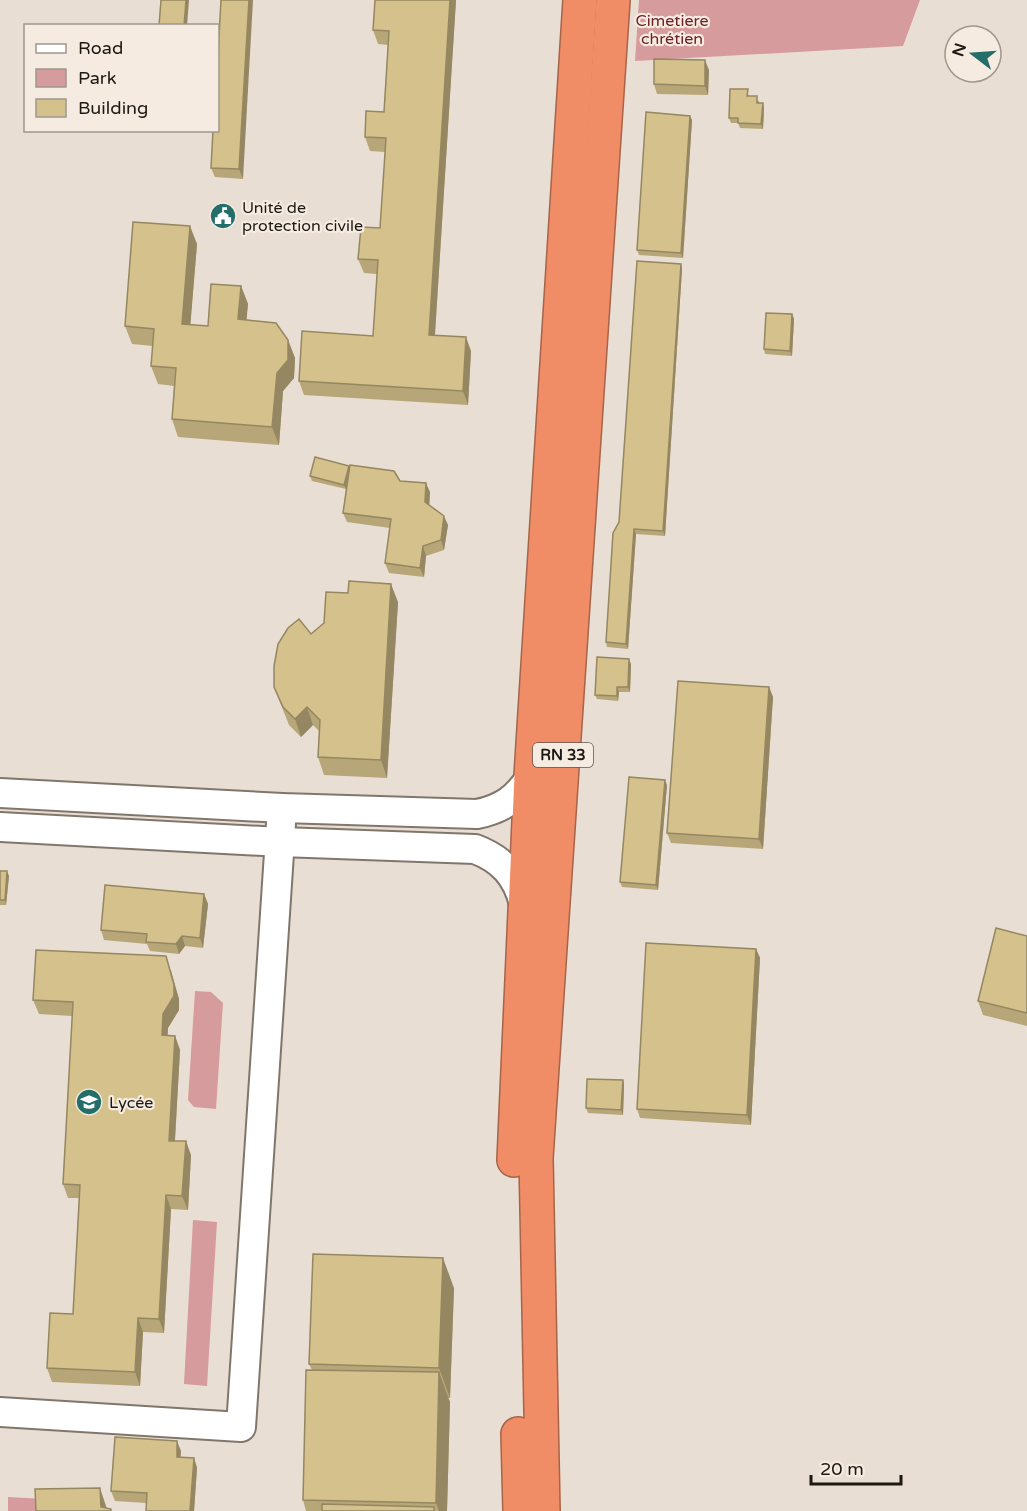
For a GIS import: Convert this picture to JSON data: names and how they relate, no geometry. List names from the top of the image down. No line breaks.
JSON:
{"streets":{"highway":["RN 33"]},"parks":["Cimetiere chrétien"],"places":{"public building":["Unité de protection civile"],"school or university":["Lycée"]},"legend":["Road","Park","Building"],"scale_bar":"20 m","north":"left"}
